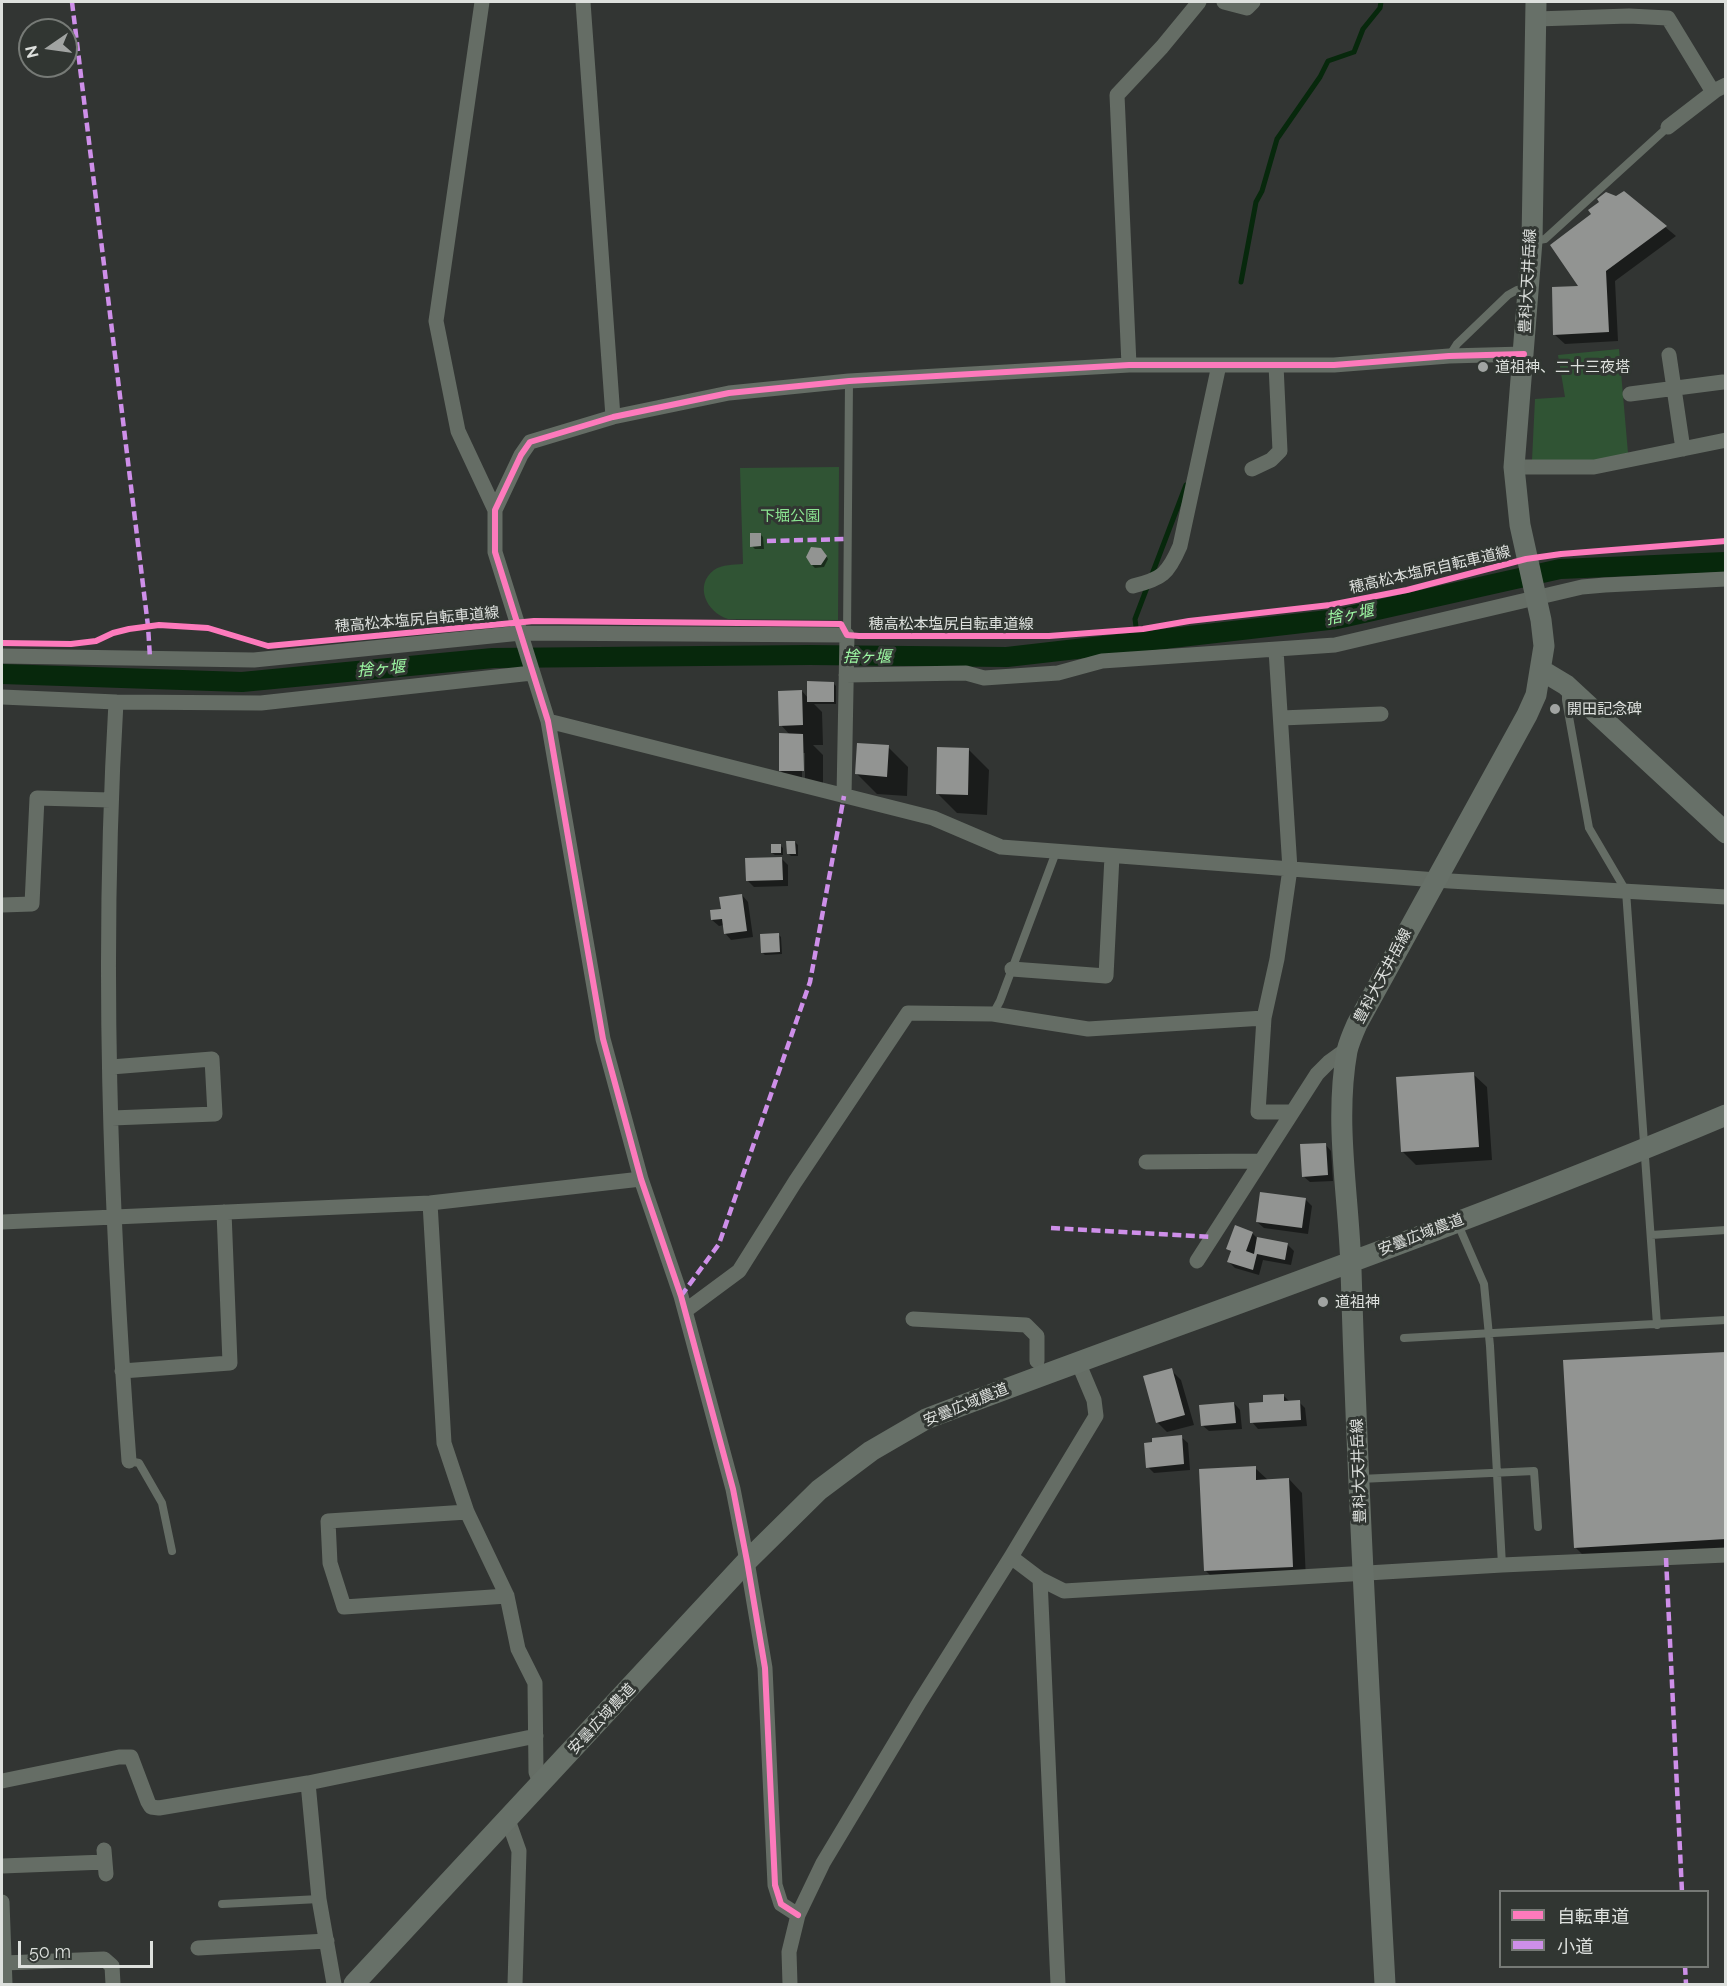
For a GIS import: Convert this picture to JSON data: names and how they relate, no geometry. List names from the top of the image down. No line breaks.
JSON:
{"streets":{"main road":["豊科大天井岳線","安曇広域農道"],"cycle path":["穂高松本塩尻自転車道線"]},"crossings":[["豊科大天井岳線","安曇広域農道"]],"water":["捨ヶ堰"],"parks":["下堀公園"],"places":["道祖神、二十三夜塔","開田記念碑","道祖神"],"legend":["自転車道","小道"],"scale_bar":"50 m","north":"left"}
